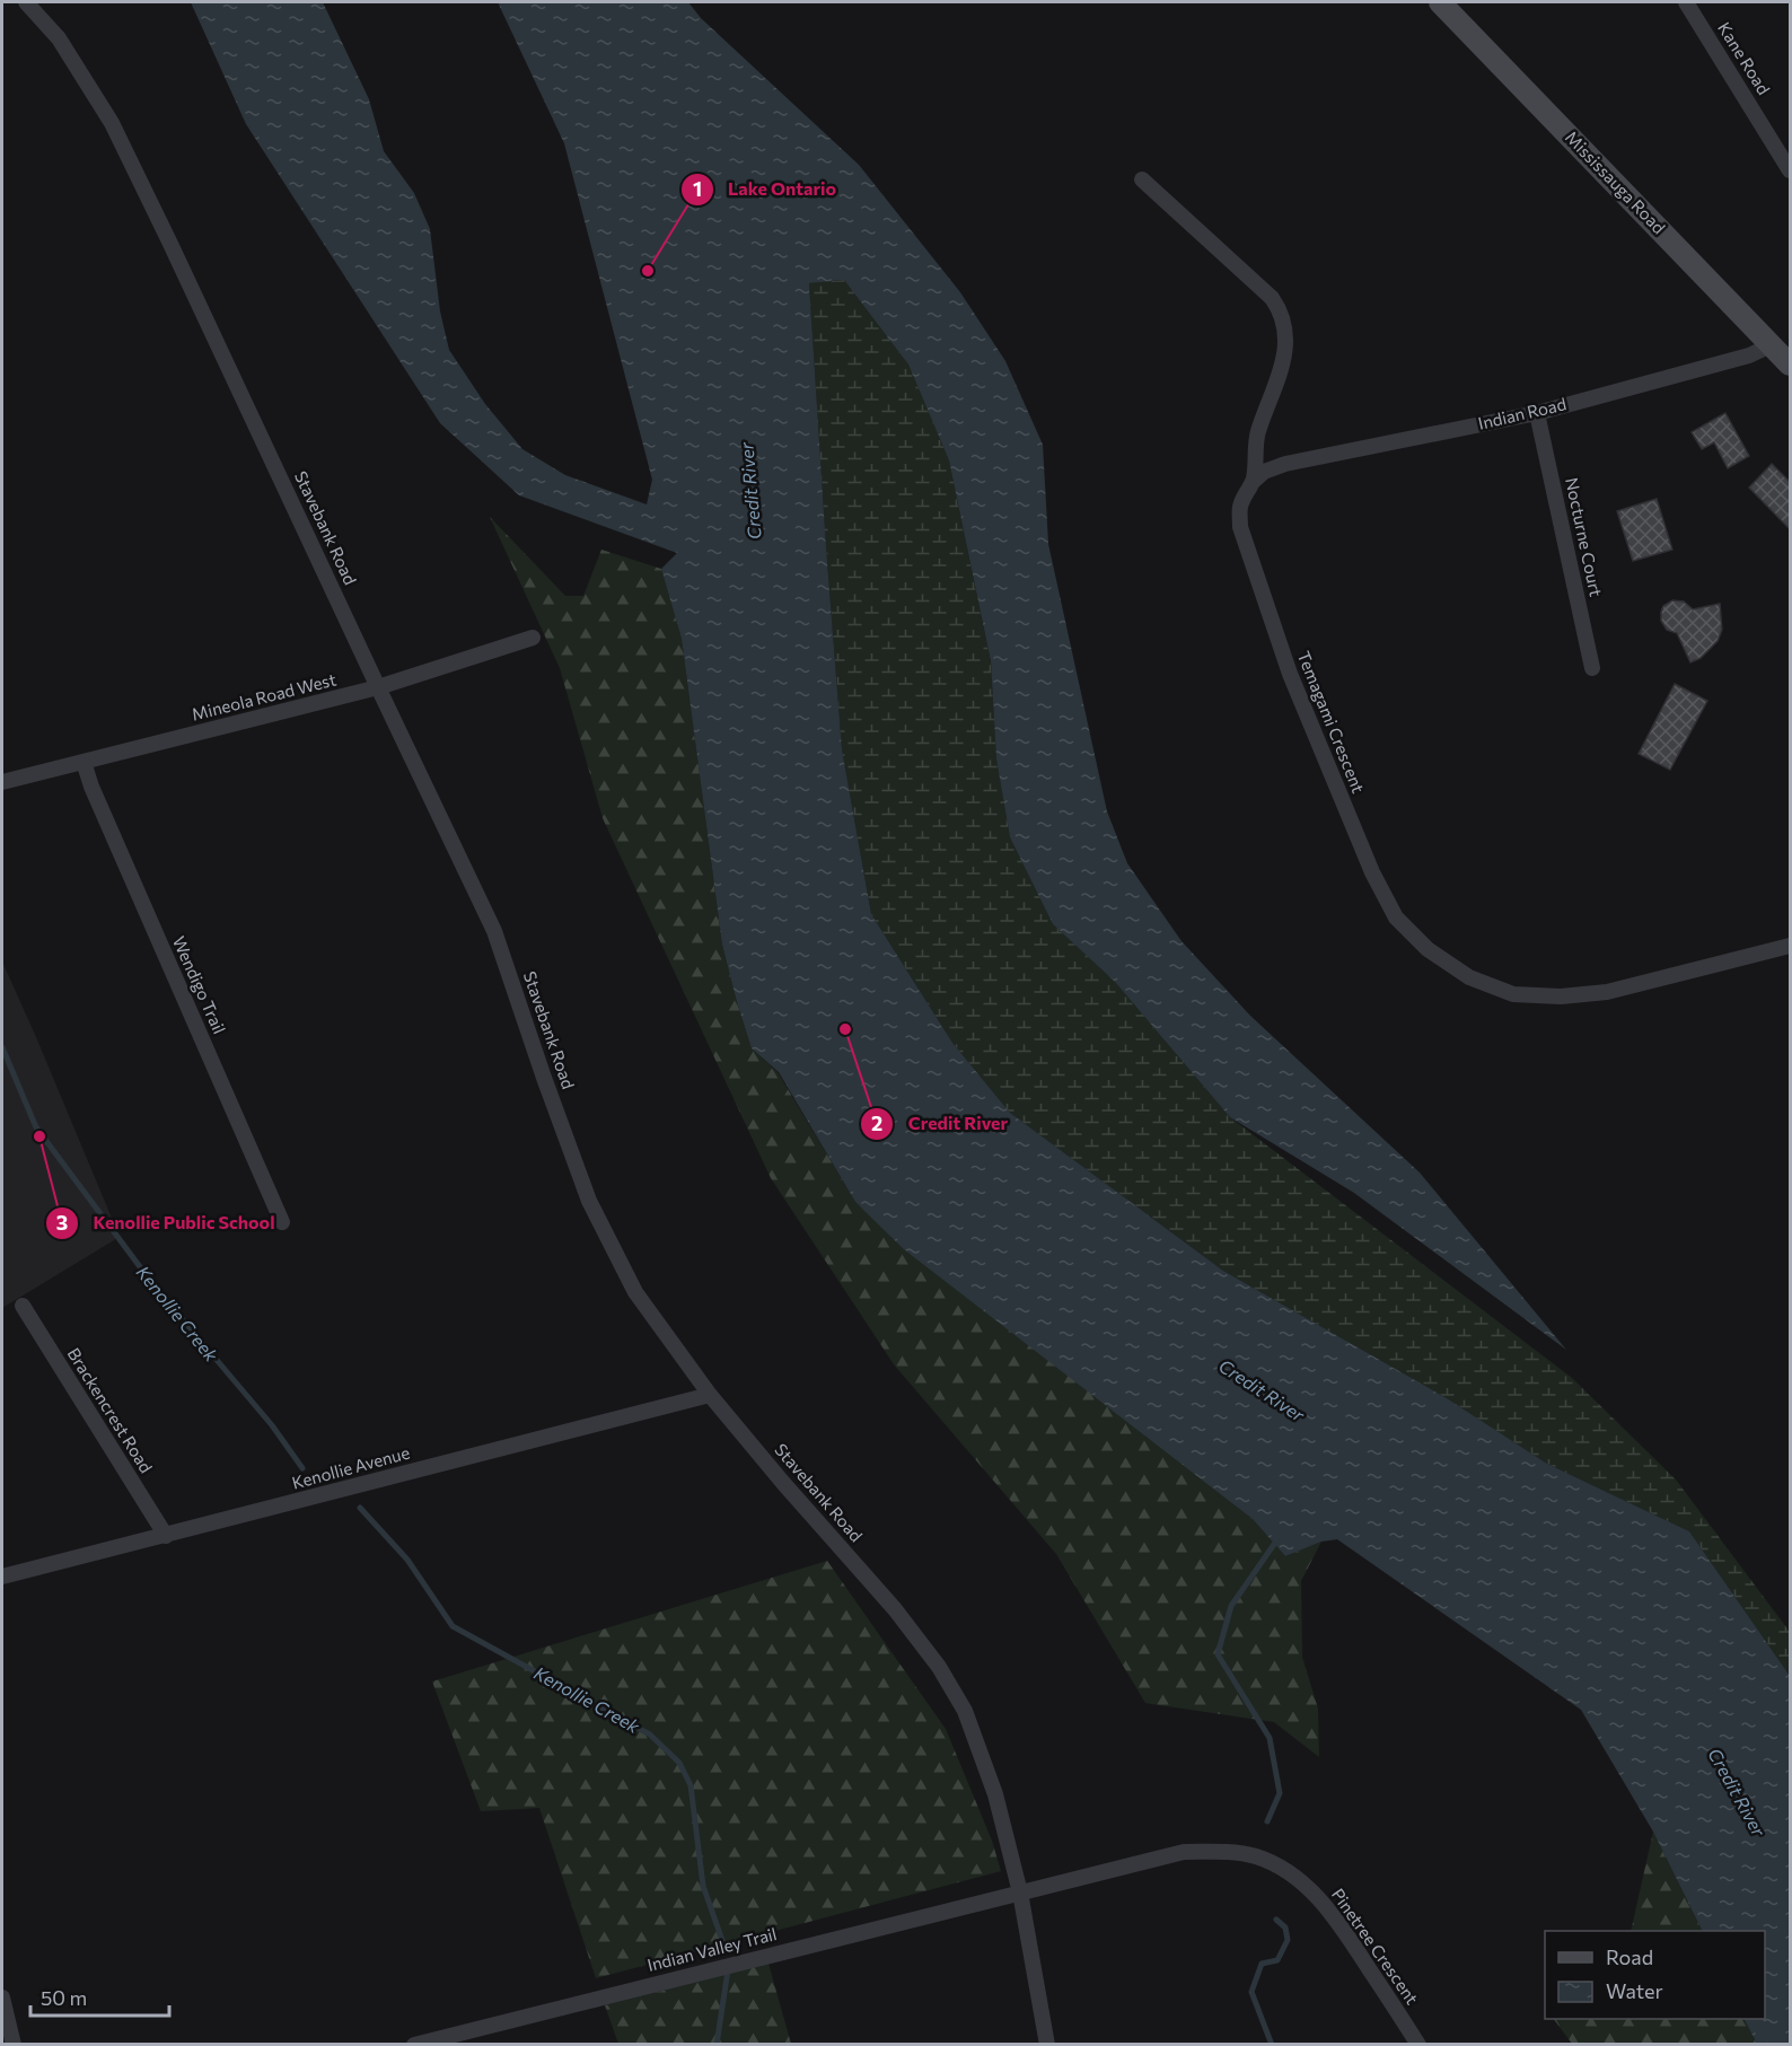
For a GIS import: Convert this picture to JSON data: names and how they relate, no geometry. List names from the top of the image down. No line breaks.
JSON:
{"streets":{"main road":["Mississauga Road"],"street":["Kane Road","Indian Road","Stavebank Road","Nocturne Court","Mineola Road West","Temagami Crescent","Wendigo Trail","Brackencrest Road","Kenollie Avenue","Pinetree Crescent","Indian Valley Trail"]},"crossings":[["Mississauga Road","Indian Road"],["Indian Road","Nocturne Court"],["Indian Road","Temagami Crescent"],["Stavebank Road","Mineola Road West"],["Stavebank Road","Kenollie Avenue"],["Stavebank Road","Pinetree Crescent"],["Stavebank Road","Indian Valley Trail"],["Mineola Road West","Wendigo Trail"],["Brackencrest Road","Kenollie Avenue"],["Pinetree Crescent","Indian Valley Trail"]],"water":["Credit River","Kenollie Creek"],"places":["Lake Ontario","Credit River","Kenollie Public School"],"legend":["Road","Water"],"scale_bar":"50 m"}
